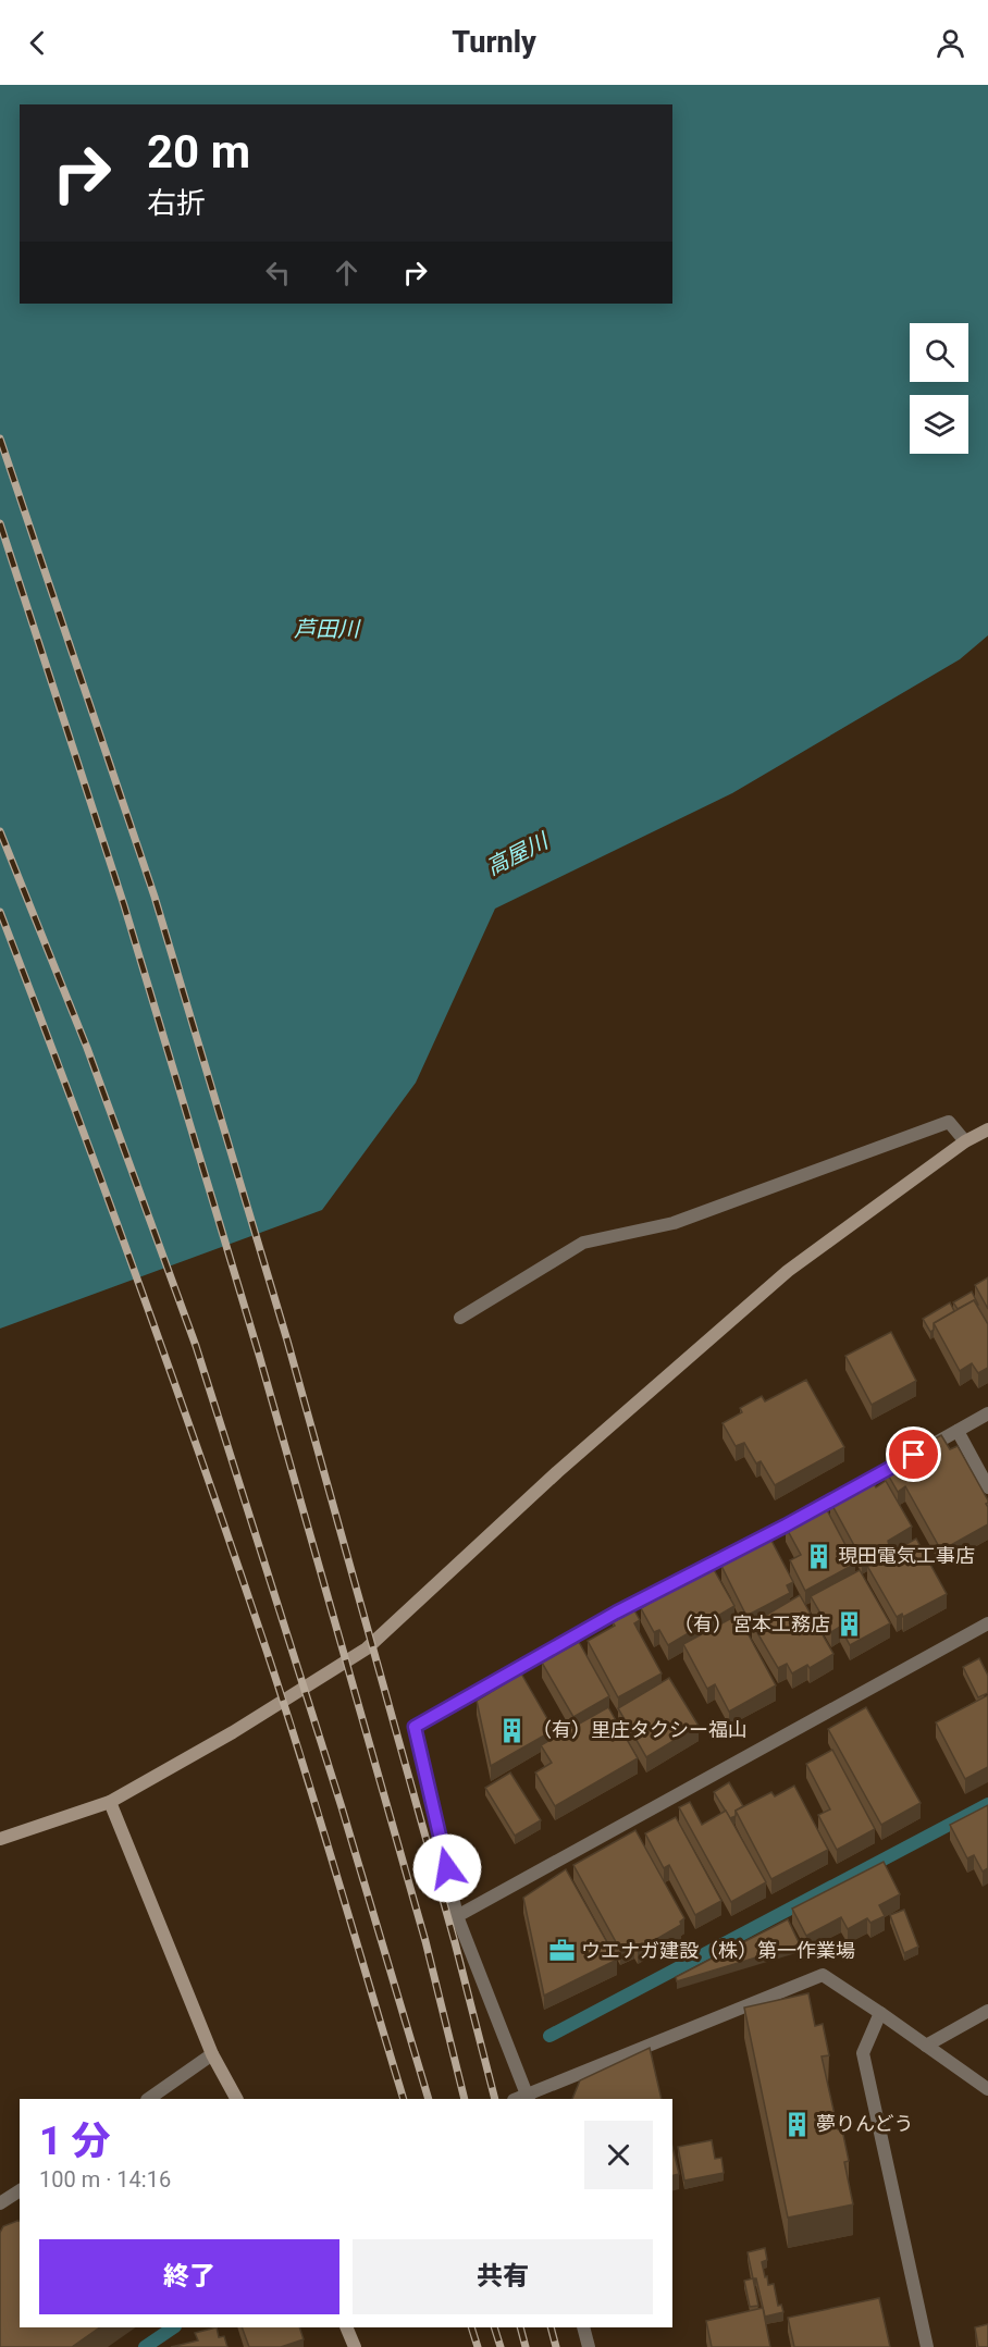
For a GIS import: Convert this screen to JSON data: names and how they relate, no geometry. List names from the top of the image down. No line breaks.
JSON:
{"water":["芦田川","高屋川"],"places":{"building":["現田電気工事店","（有）宮本工務店","（有）里庄タクシー福山","夢りんどう"],"office":["ウエナガ建設（株）第一作業場"]},"page":{"header":"Turnly","turn":["20 m","右折"],"heading":["1 分","100 m · 14:16"],"buttons":["終了","共有"]}}
